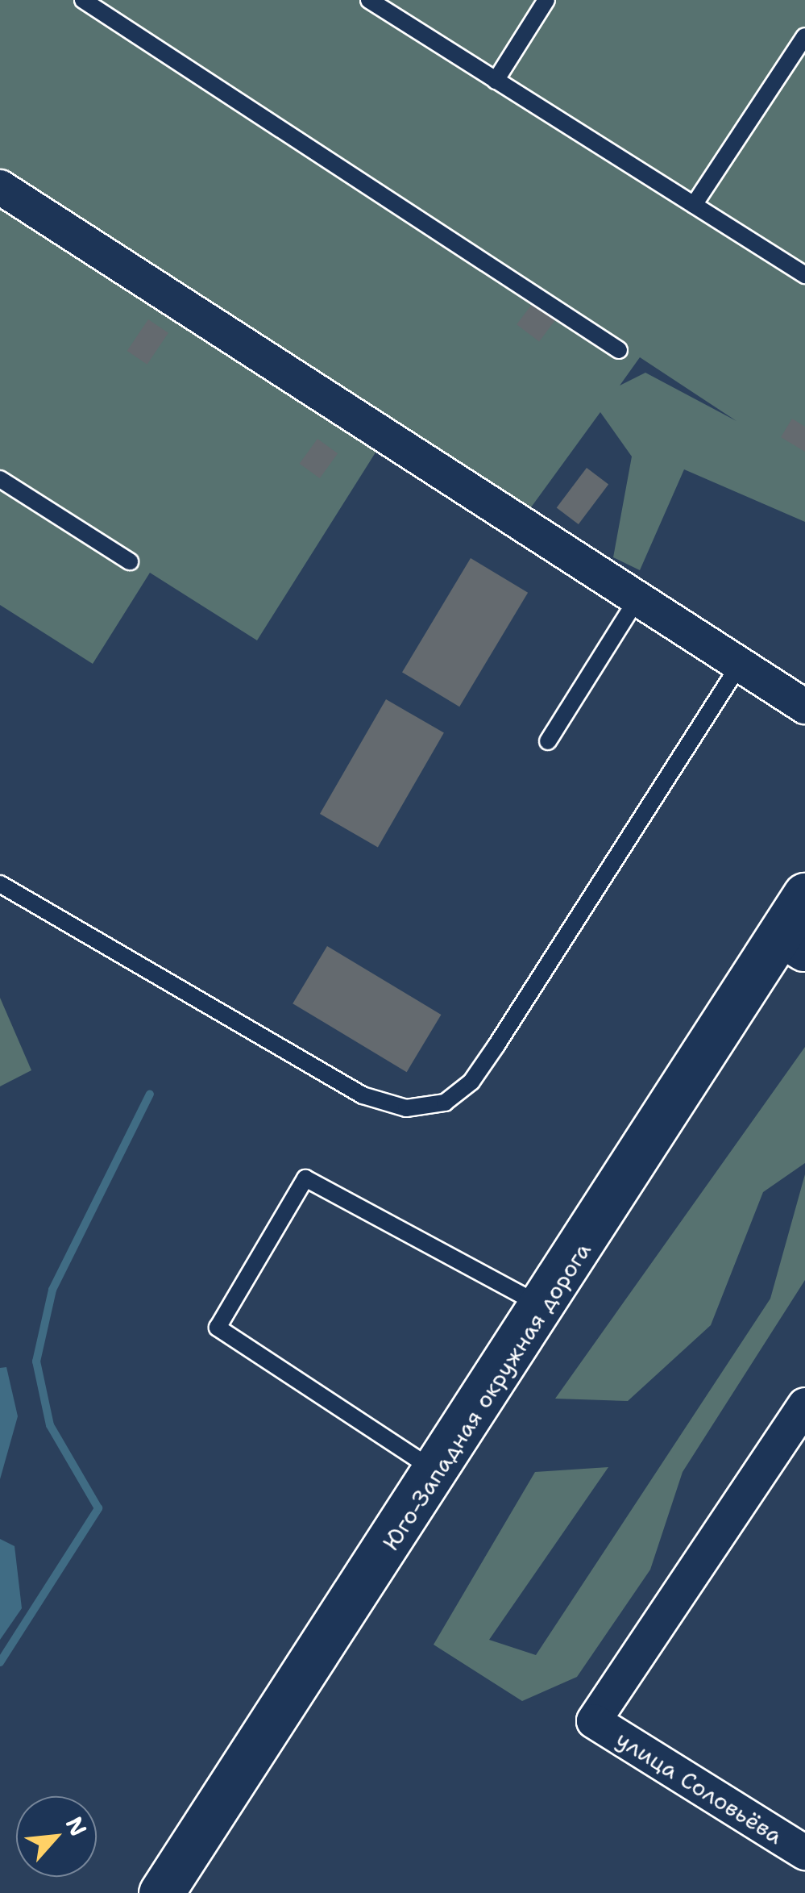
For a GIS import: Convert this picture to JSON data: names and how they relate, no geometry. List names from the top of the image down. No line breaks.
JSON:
{"streets":{"highway":["Юго-Западная окружная дорога"],"street":["улица Соловьёва"]},"north":"top right"}
